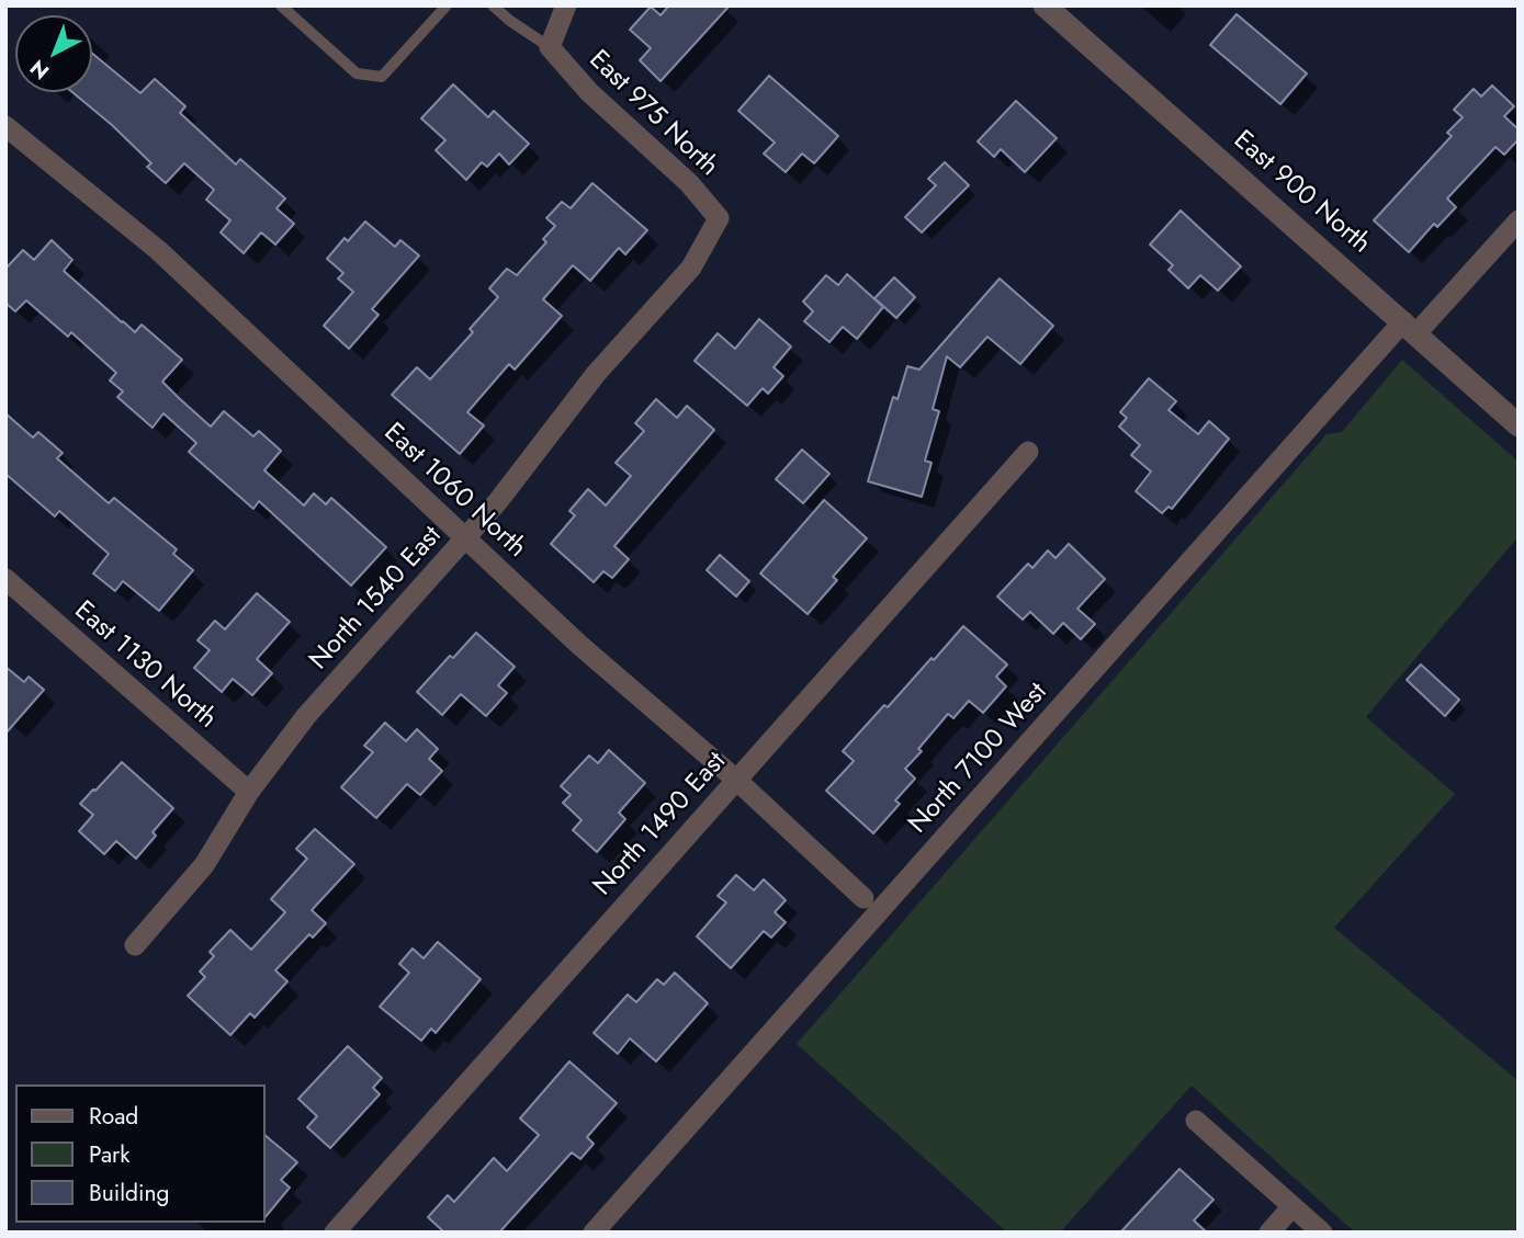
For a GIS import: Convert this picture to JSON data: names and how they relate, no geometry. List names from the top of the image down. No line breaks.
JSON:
{"streets":{"street":["East 975 North","East 900 North","East 1060 North","North 1540 East","East 1130 North","North 7100 West","North 1490 East"]},"crossings":[["East 975 North","North 1540 East"],["East 900 North","North 7100 West"],["East 1060 North","North 1540 East"],["East 1060 North","North 1490 East"],["North 1540 East","East 1130 North"]],"legend":["Road","Park","Building"],"north":"bottom left"}
